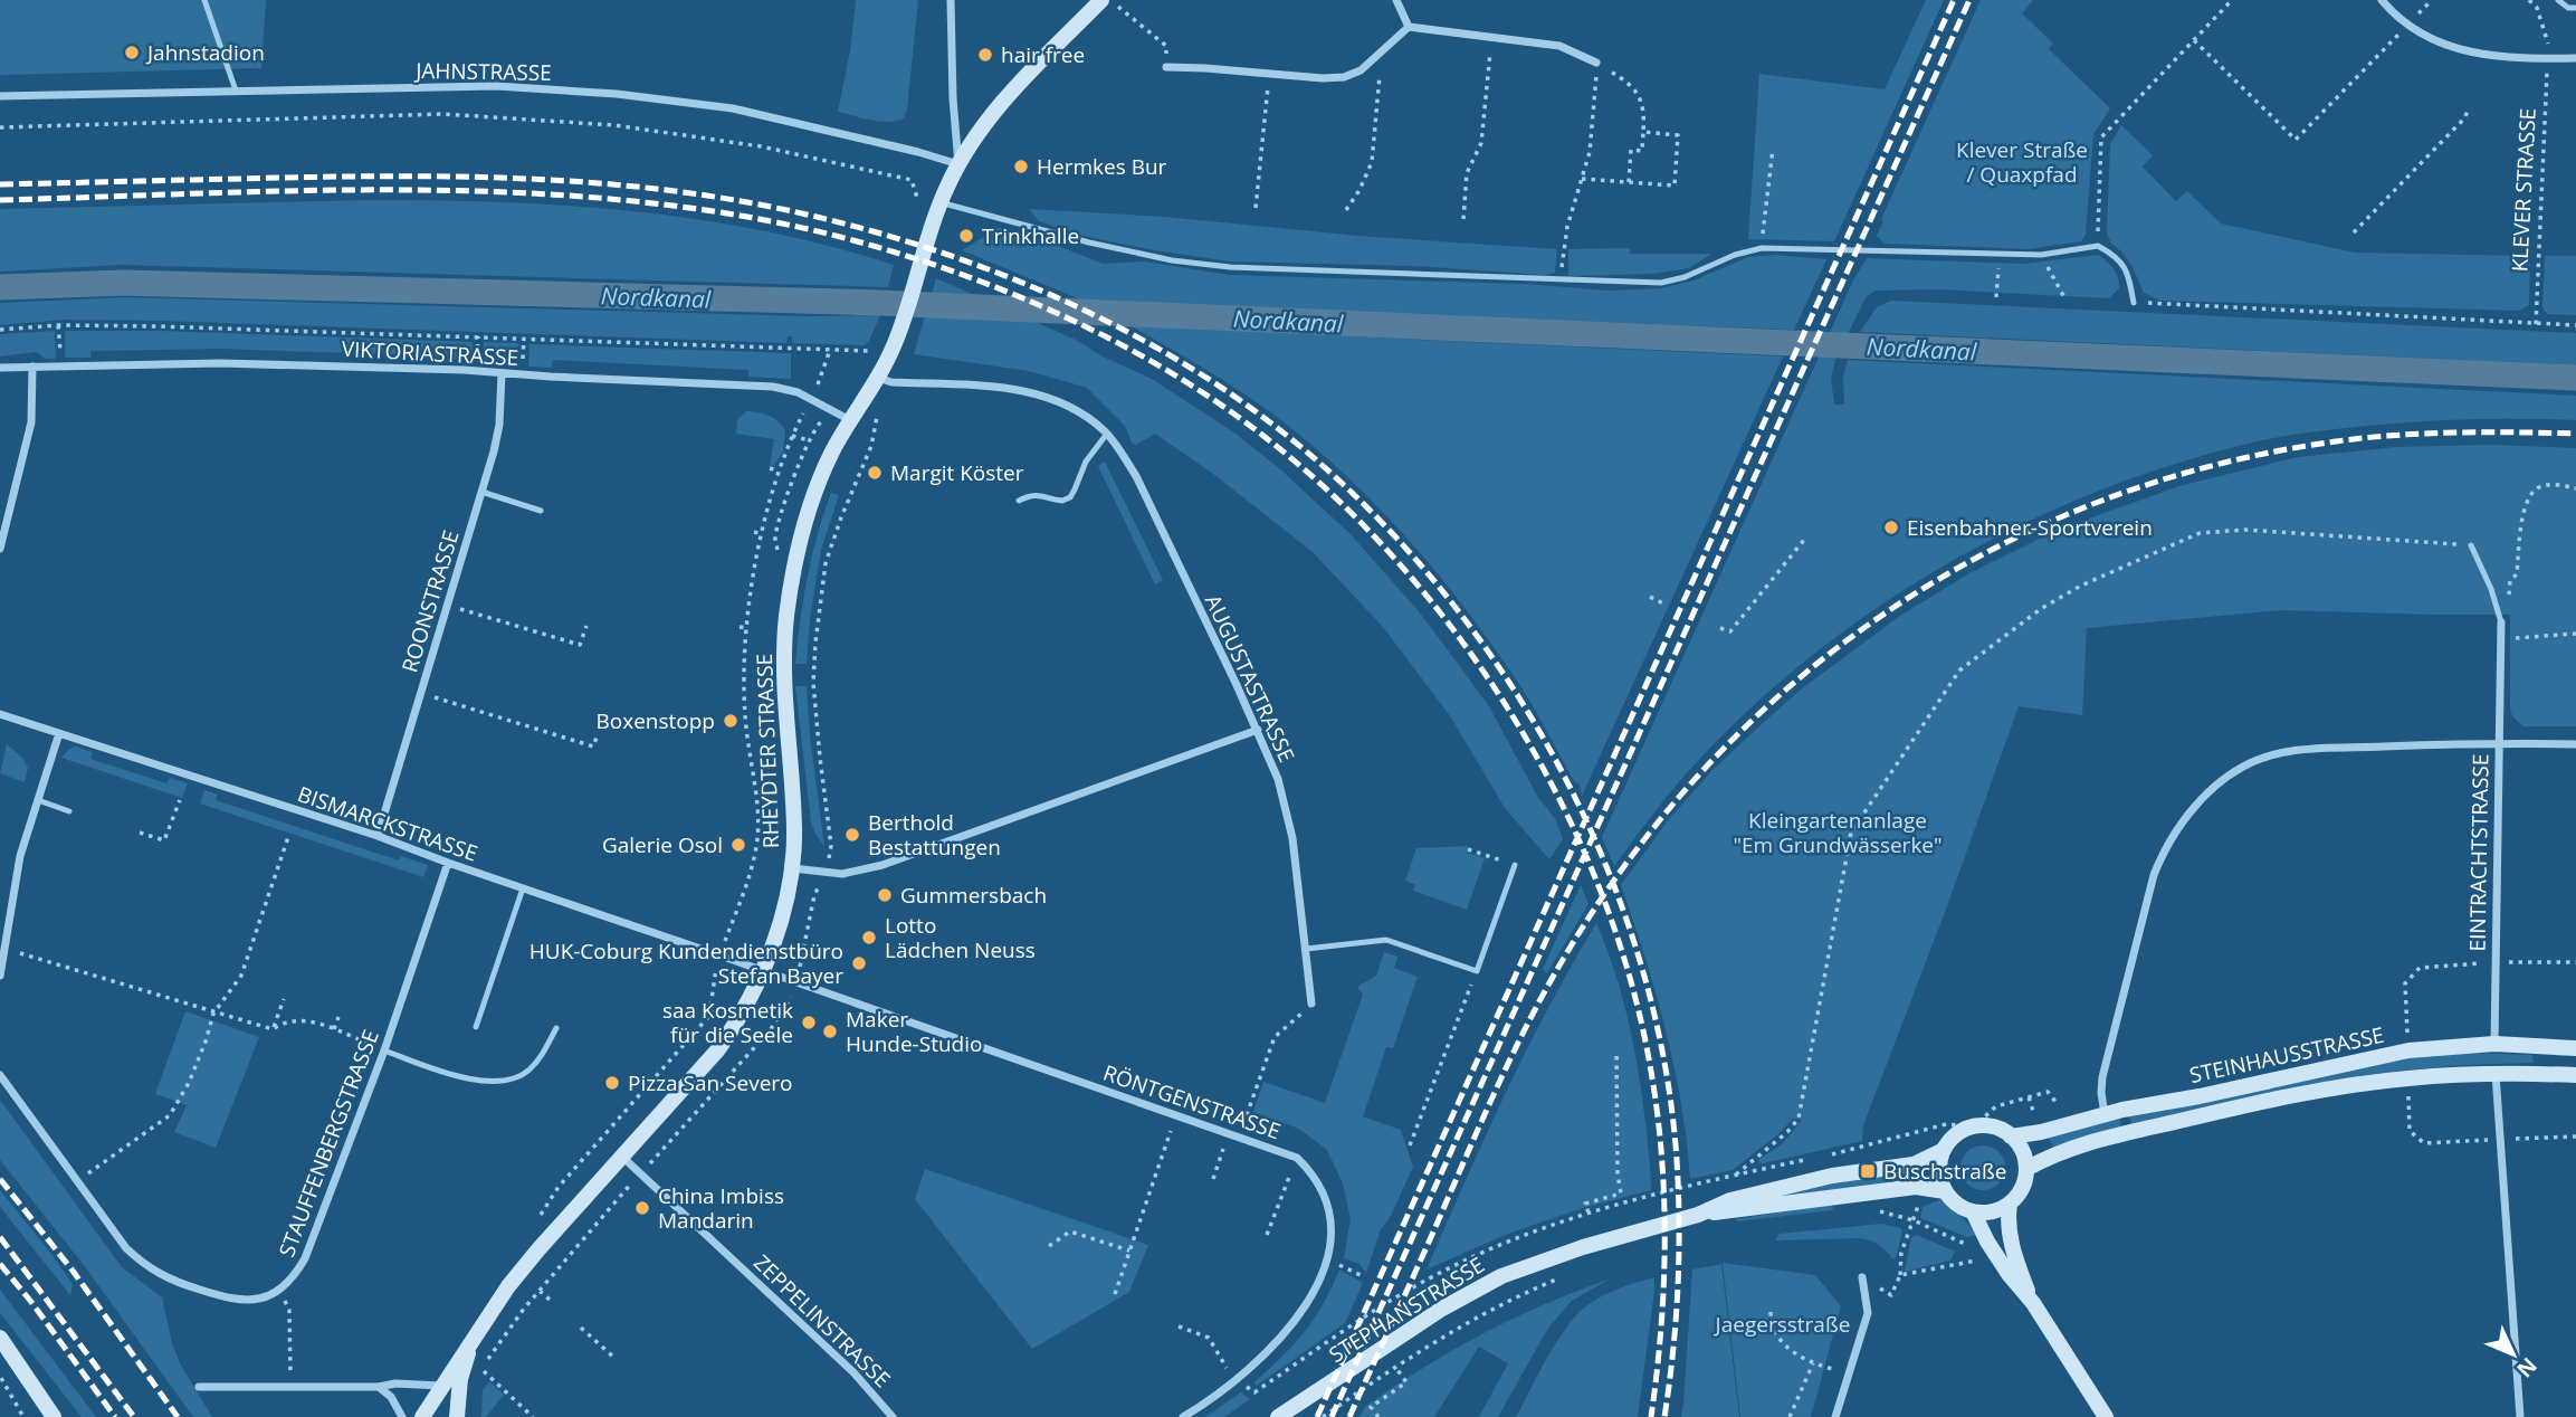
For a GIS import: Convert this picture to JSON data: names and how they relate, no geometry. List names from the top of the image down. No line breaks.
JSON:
{"streets":{"street":["JAHNSTRASSE","VIKTORIASTRASSE","ROONSTRASSE","AUGUSTASTRASSE","RHEYDTER STRASSE","BISMARCKSTRASSE","EINTRACHTSTRASSE","STEINHAUSSTRASSE","RÖNTGENSTRASSE","STAUFFENBERGSTRASSE","STEPHANSTRASSE","ZEPPELINSTRASSE"],"path":["KLEVER STRASSE"]},"crossings":[["JAHNSTRASSE","RHEYDTER STRASSE"],["VIKTORIASTRASSE","ROONSTRASSE"],["VIKTORIASTRASSE","RHEYDTER STRASSE"],["ROONSTRASSE","BISMARCKSTRASSE"],["AUGUSTASTRASSE","RHEYDTER STRASSE"],["RHEYDTER STRASSE","BISMARCKSTRASSE"],["RHEYDTER STRASSE","RÖNTGENSTRASSE"],["RHEYDTER STRASSE","ZEPPELINSTRASSE"],["BISMARCKSTRASSE","RÖNTGENSTRASSE"],["BISMARCKSTRASSE","STAUFFENBERGSTRASSE"],["EINTRACHTSTRASSE","STEINHAUSSTRASSE"],["STEINHAUSSTRASSE","STEPHANSTRASSE"]],"water":["Nordkanal"],"parks":["Klever Straße / Quaxpfad","Kleingartenanlage \"Em Grundwässerke\"","Jaegersstraße"],"places":{"other":["Jahnstadion","hair free","Hermkes Bur","Trinkhalle","Margit Köster","Eisenbahner-Sportverein","Boxenstopp","Berthold Bestattungen","Galerie Osol","Gummersbach","Lotto Lädchen Neuss","HUK-Coburg Kundendienstbüro Stefan Bayer","saa Kosmetik für die Seele","Maker Hunde-Studio","Pizza San Severo","China Imbiss Mandarin"],"transit":["Buschstraße"]},"north":"bottom right"}
